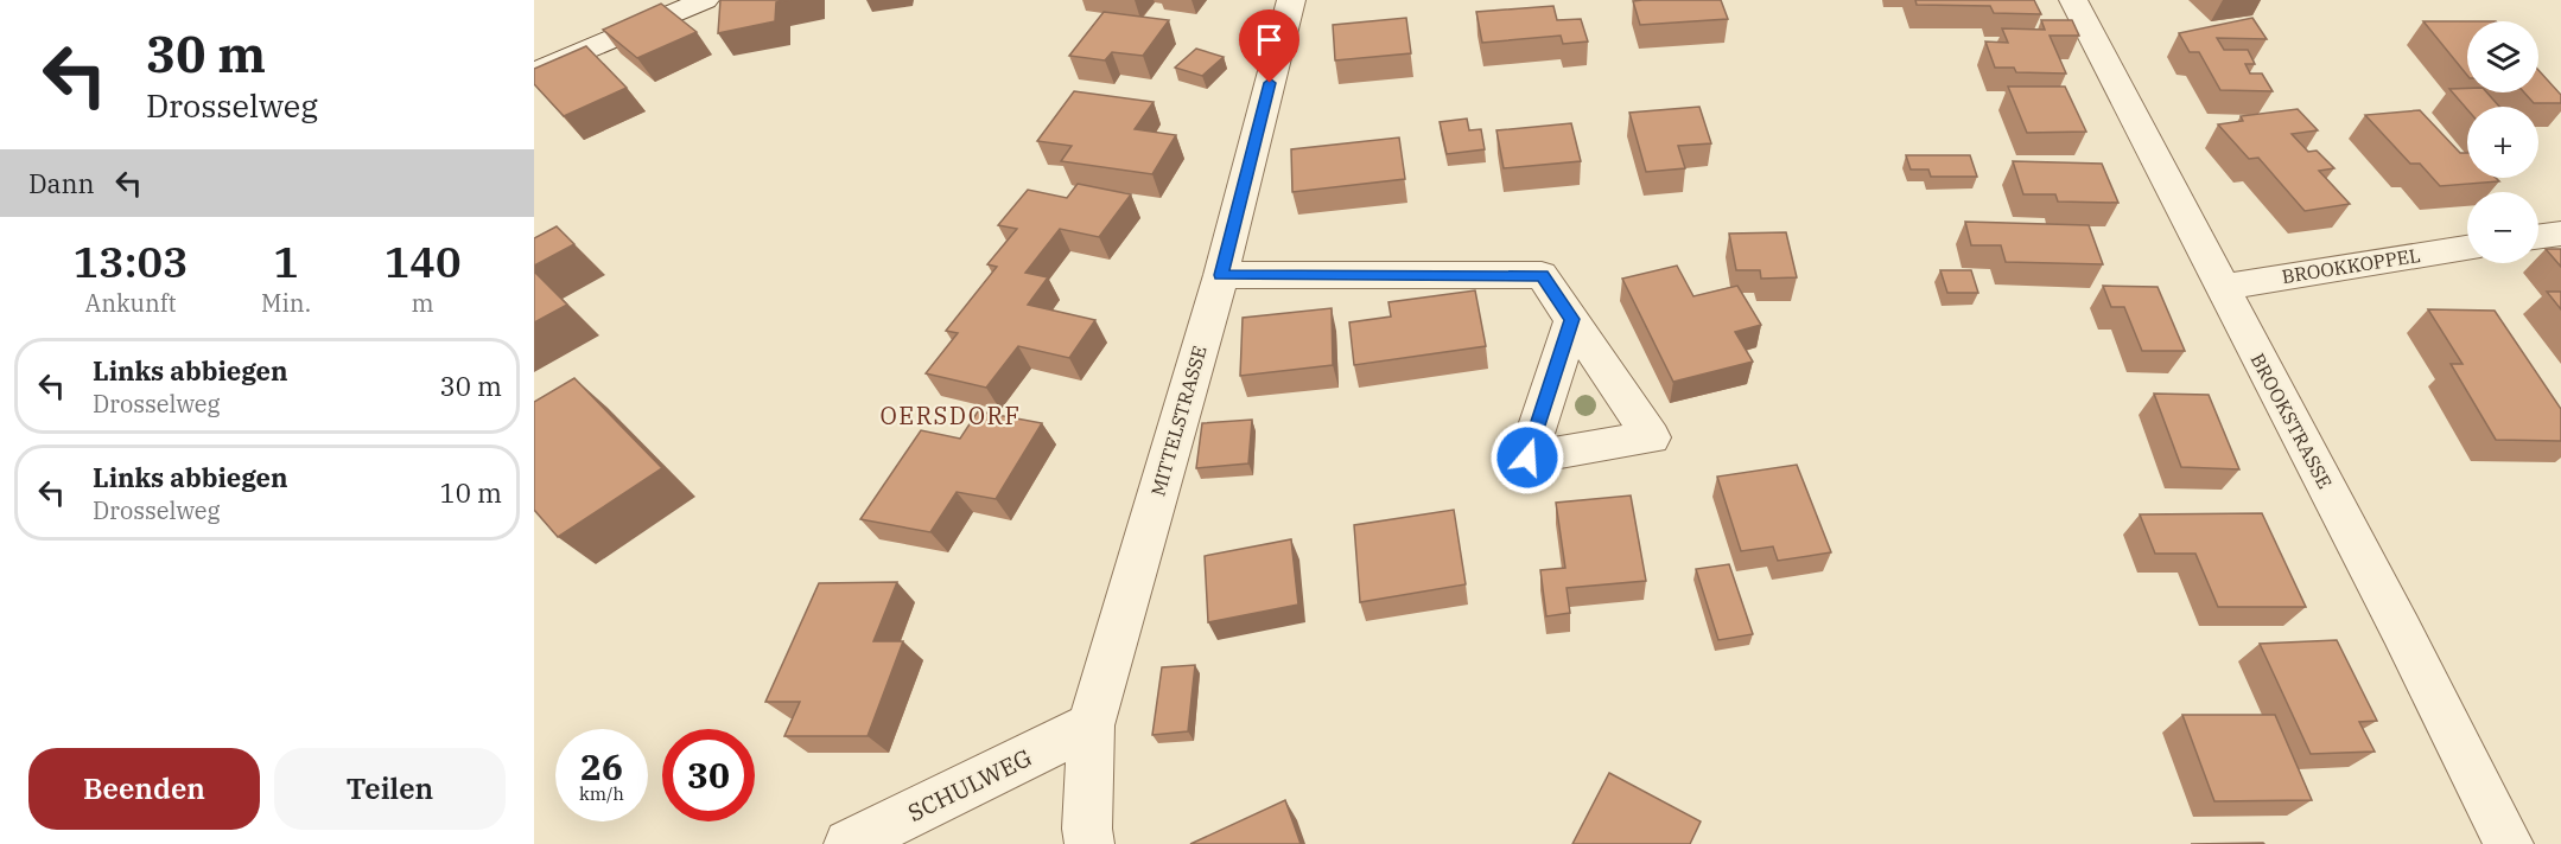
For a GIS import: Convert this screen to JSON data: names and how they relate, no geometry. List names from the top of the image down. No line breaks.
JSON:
{"streets":{"street":["BROOKKOPPEL","MITTELSTRASSE","BROOKSTRASSE","SCHULWEG"]},"crossings":[["BROOKKOPPEL","BROOKSTRASSE"],["MITTELSTRASSE","SCHULWEG"]],"districts":["OERSDORF"],"page":{"turn":["30 m","Drosselweg"],"map_buttons":["+","−"],"then":"Dann","eta":["13:03","Ankunft","1","Min.","140","m"],"list":[{"name":"Links abbiegen","note":"Drosselweg","value":"30 m"},{"name":"Links abbiegen","note":"Drosselweg","value":"10 m"}],"speed":"26 km/h","limit":"30","buttons":["Beenden","Teilen"]}}
